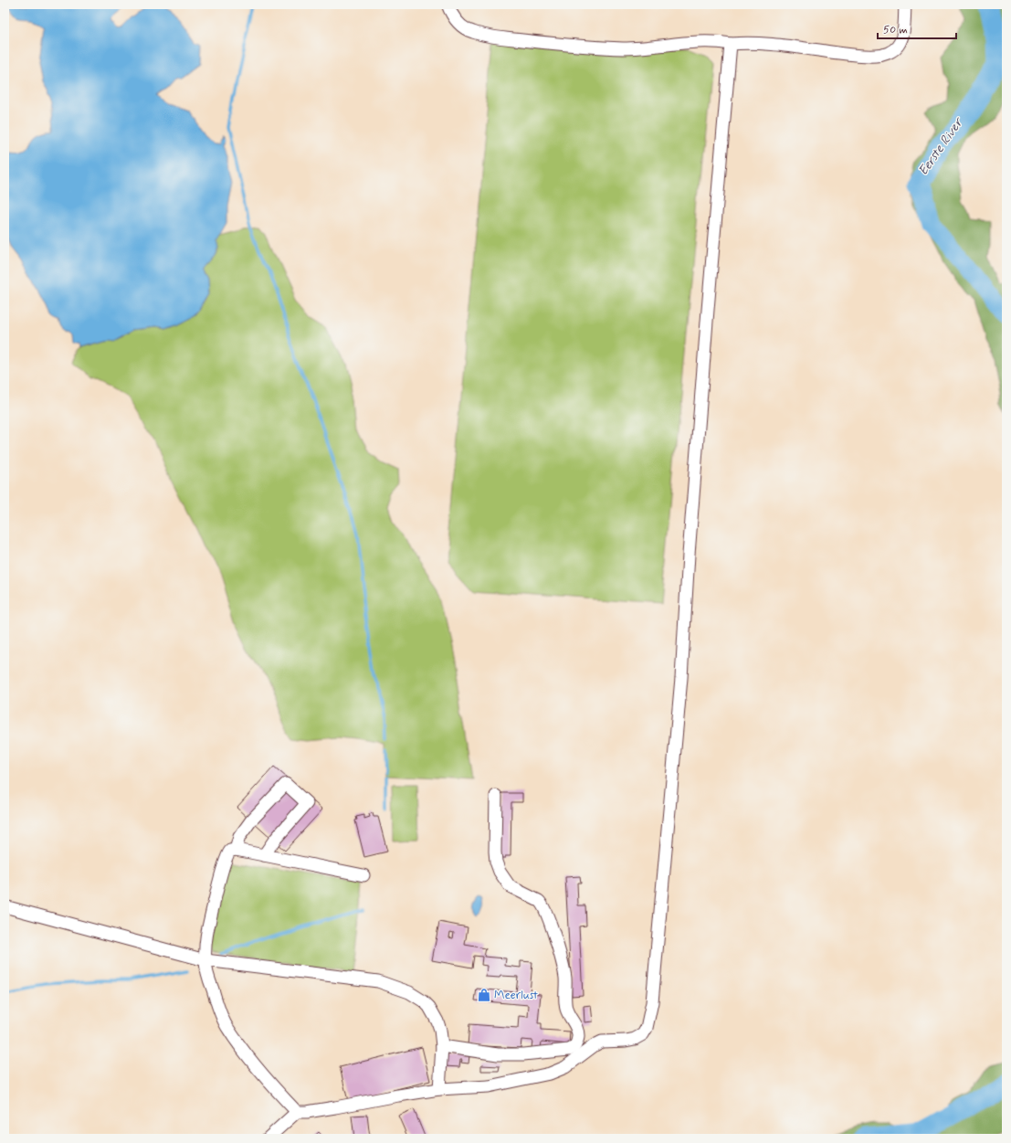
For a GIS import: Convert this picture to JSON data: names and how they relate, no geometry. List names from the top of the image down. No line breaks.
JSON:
{"water":["Eerste River"],"places":{"shop":["Meerlust"]},"scale_bar":"50 m"}
